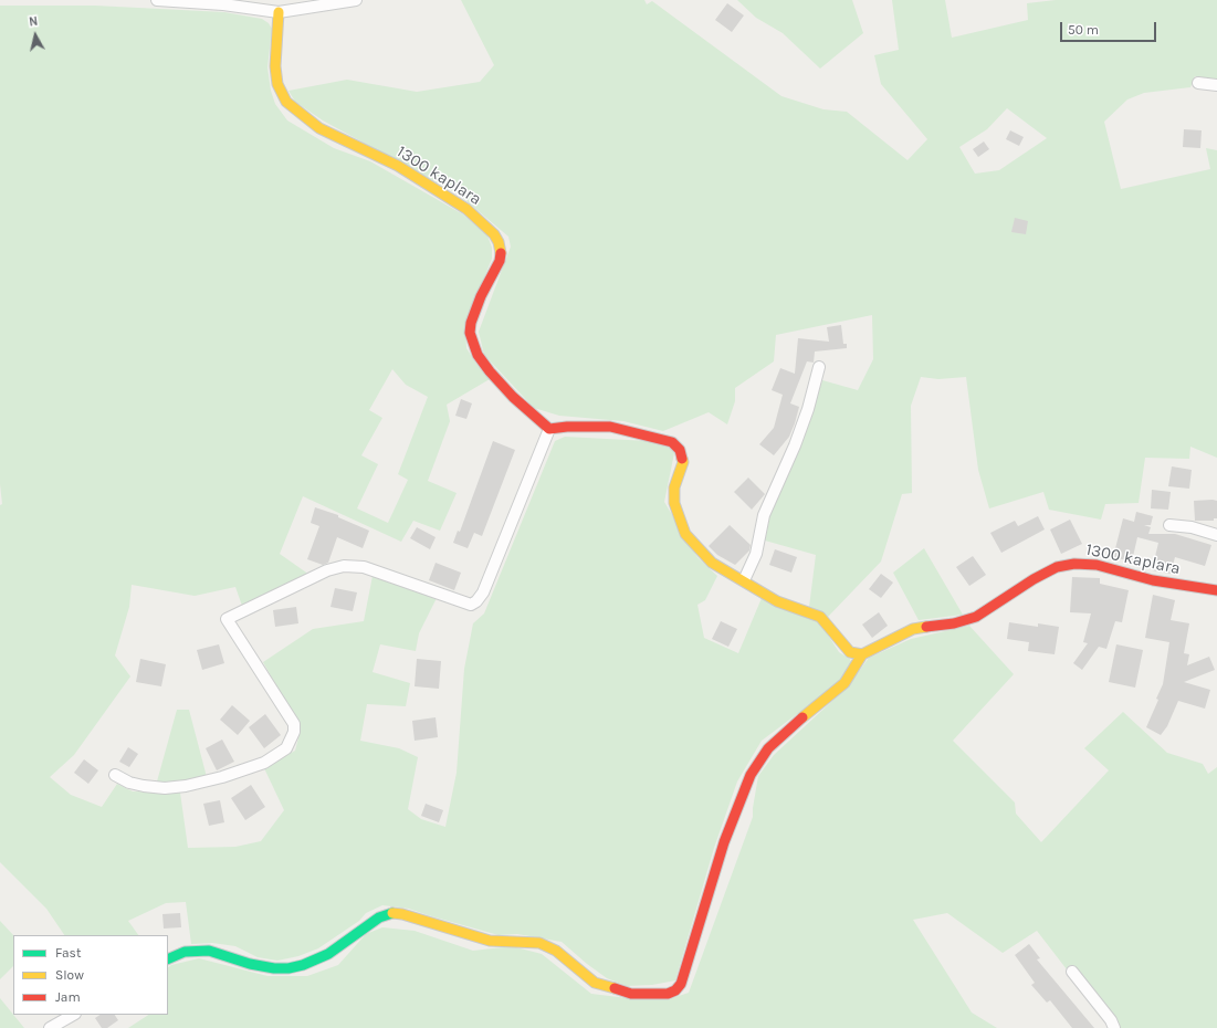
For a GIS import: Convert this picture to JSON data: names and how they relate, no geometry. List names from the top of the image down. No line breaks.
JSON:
{"streets":{"street":["1300 kaplara"]},"legend":["Fast","Slow","Jam"],"scale_bar":"50 m","north":"top"}
